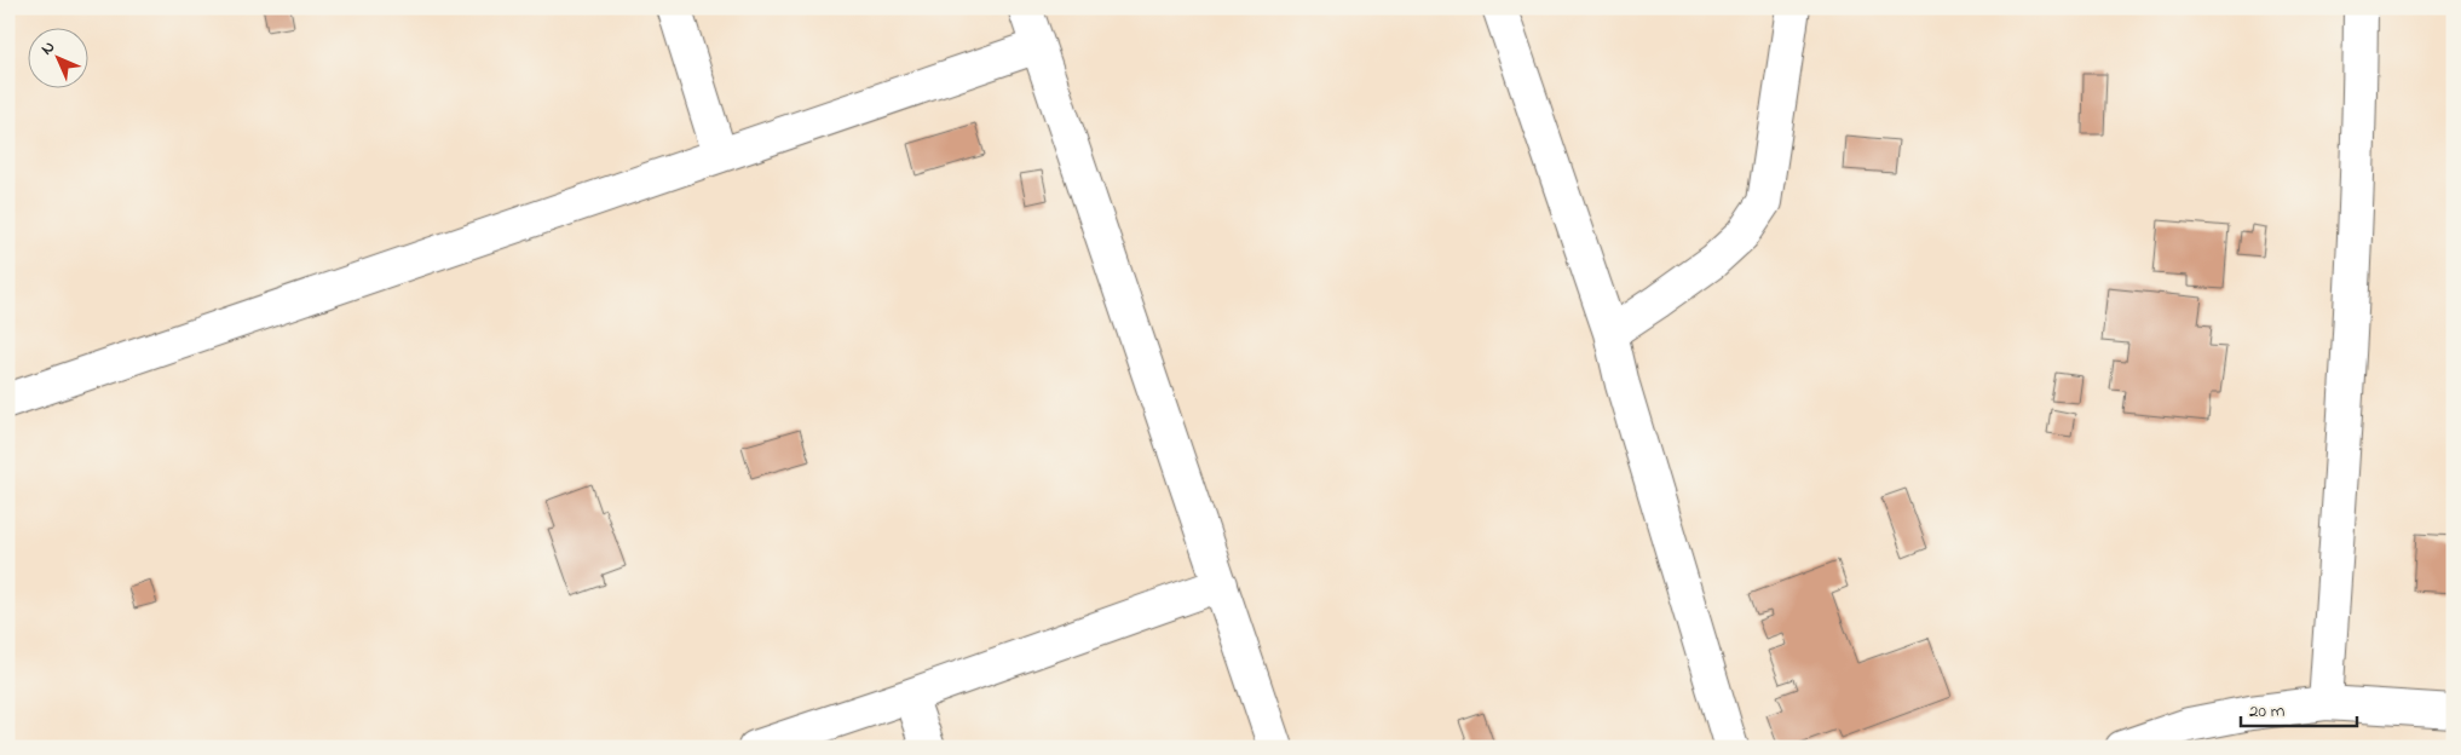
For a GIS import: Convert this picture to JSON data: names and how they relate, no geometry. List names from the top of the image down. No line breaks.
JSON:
{"scale_bar":"20 m","north":"top left"}
